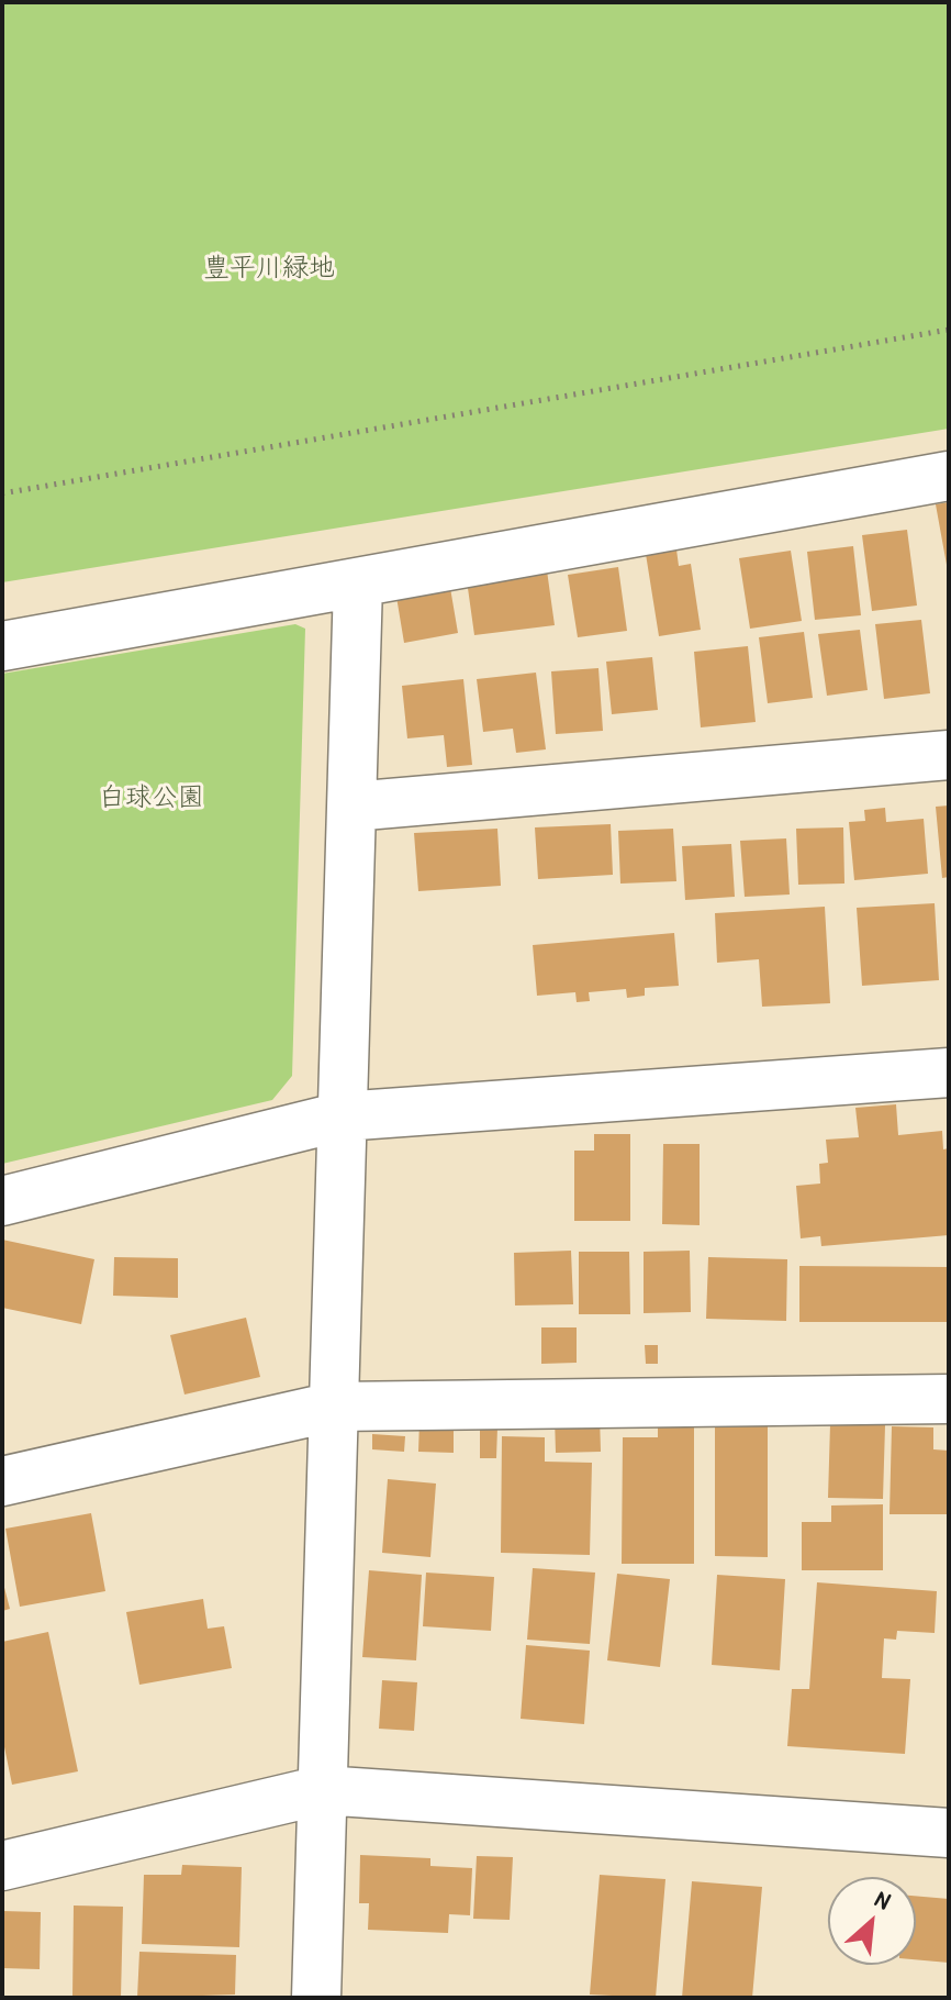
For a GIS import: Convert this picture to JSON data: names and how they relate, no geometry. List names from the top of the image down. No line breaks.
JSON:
{"parks":["豊平川緑地","白球公園"],"north":"top right"}
